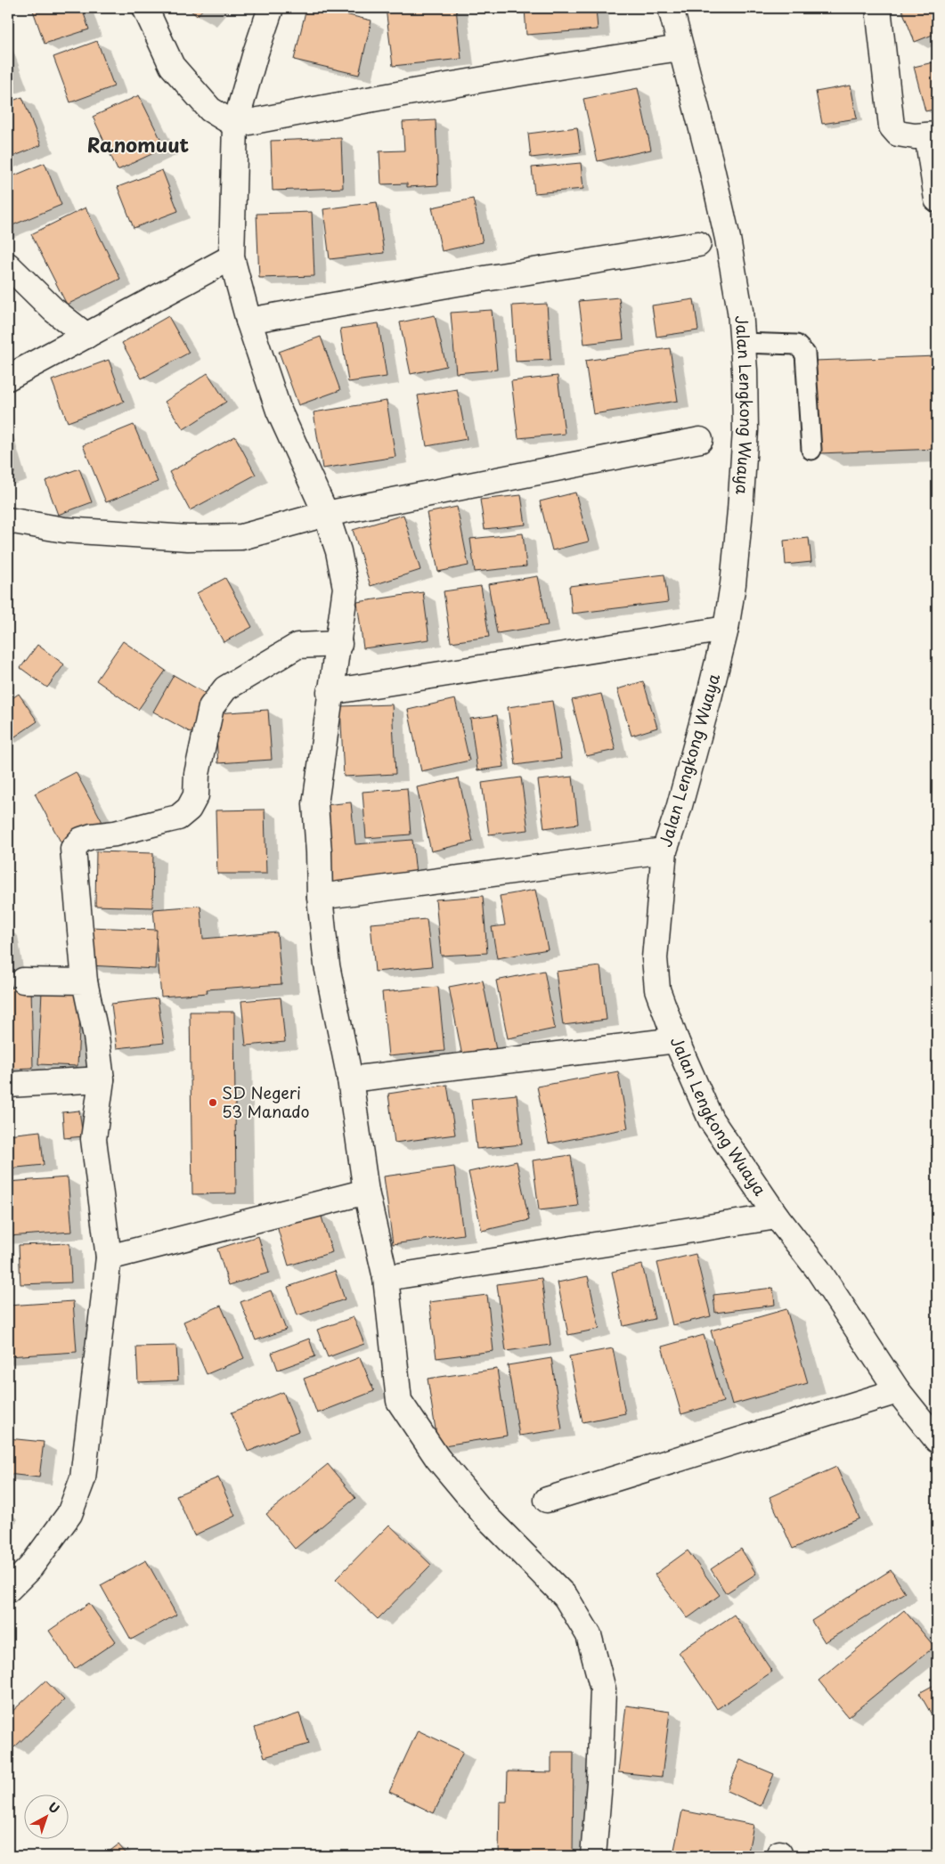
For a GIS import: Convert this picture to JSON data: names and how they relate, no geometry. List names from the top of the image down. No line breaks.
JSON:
{"streets":{"street":["Jalan Lengkong Wuaya"]},"districts":["Ranomuut"],"places":["SD Negeri 53 Manado"],"north":"top right"}
